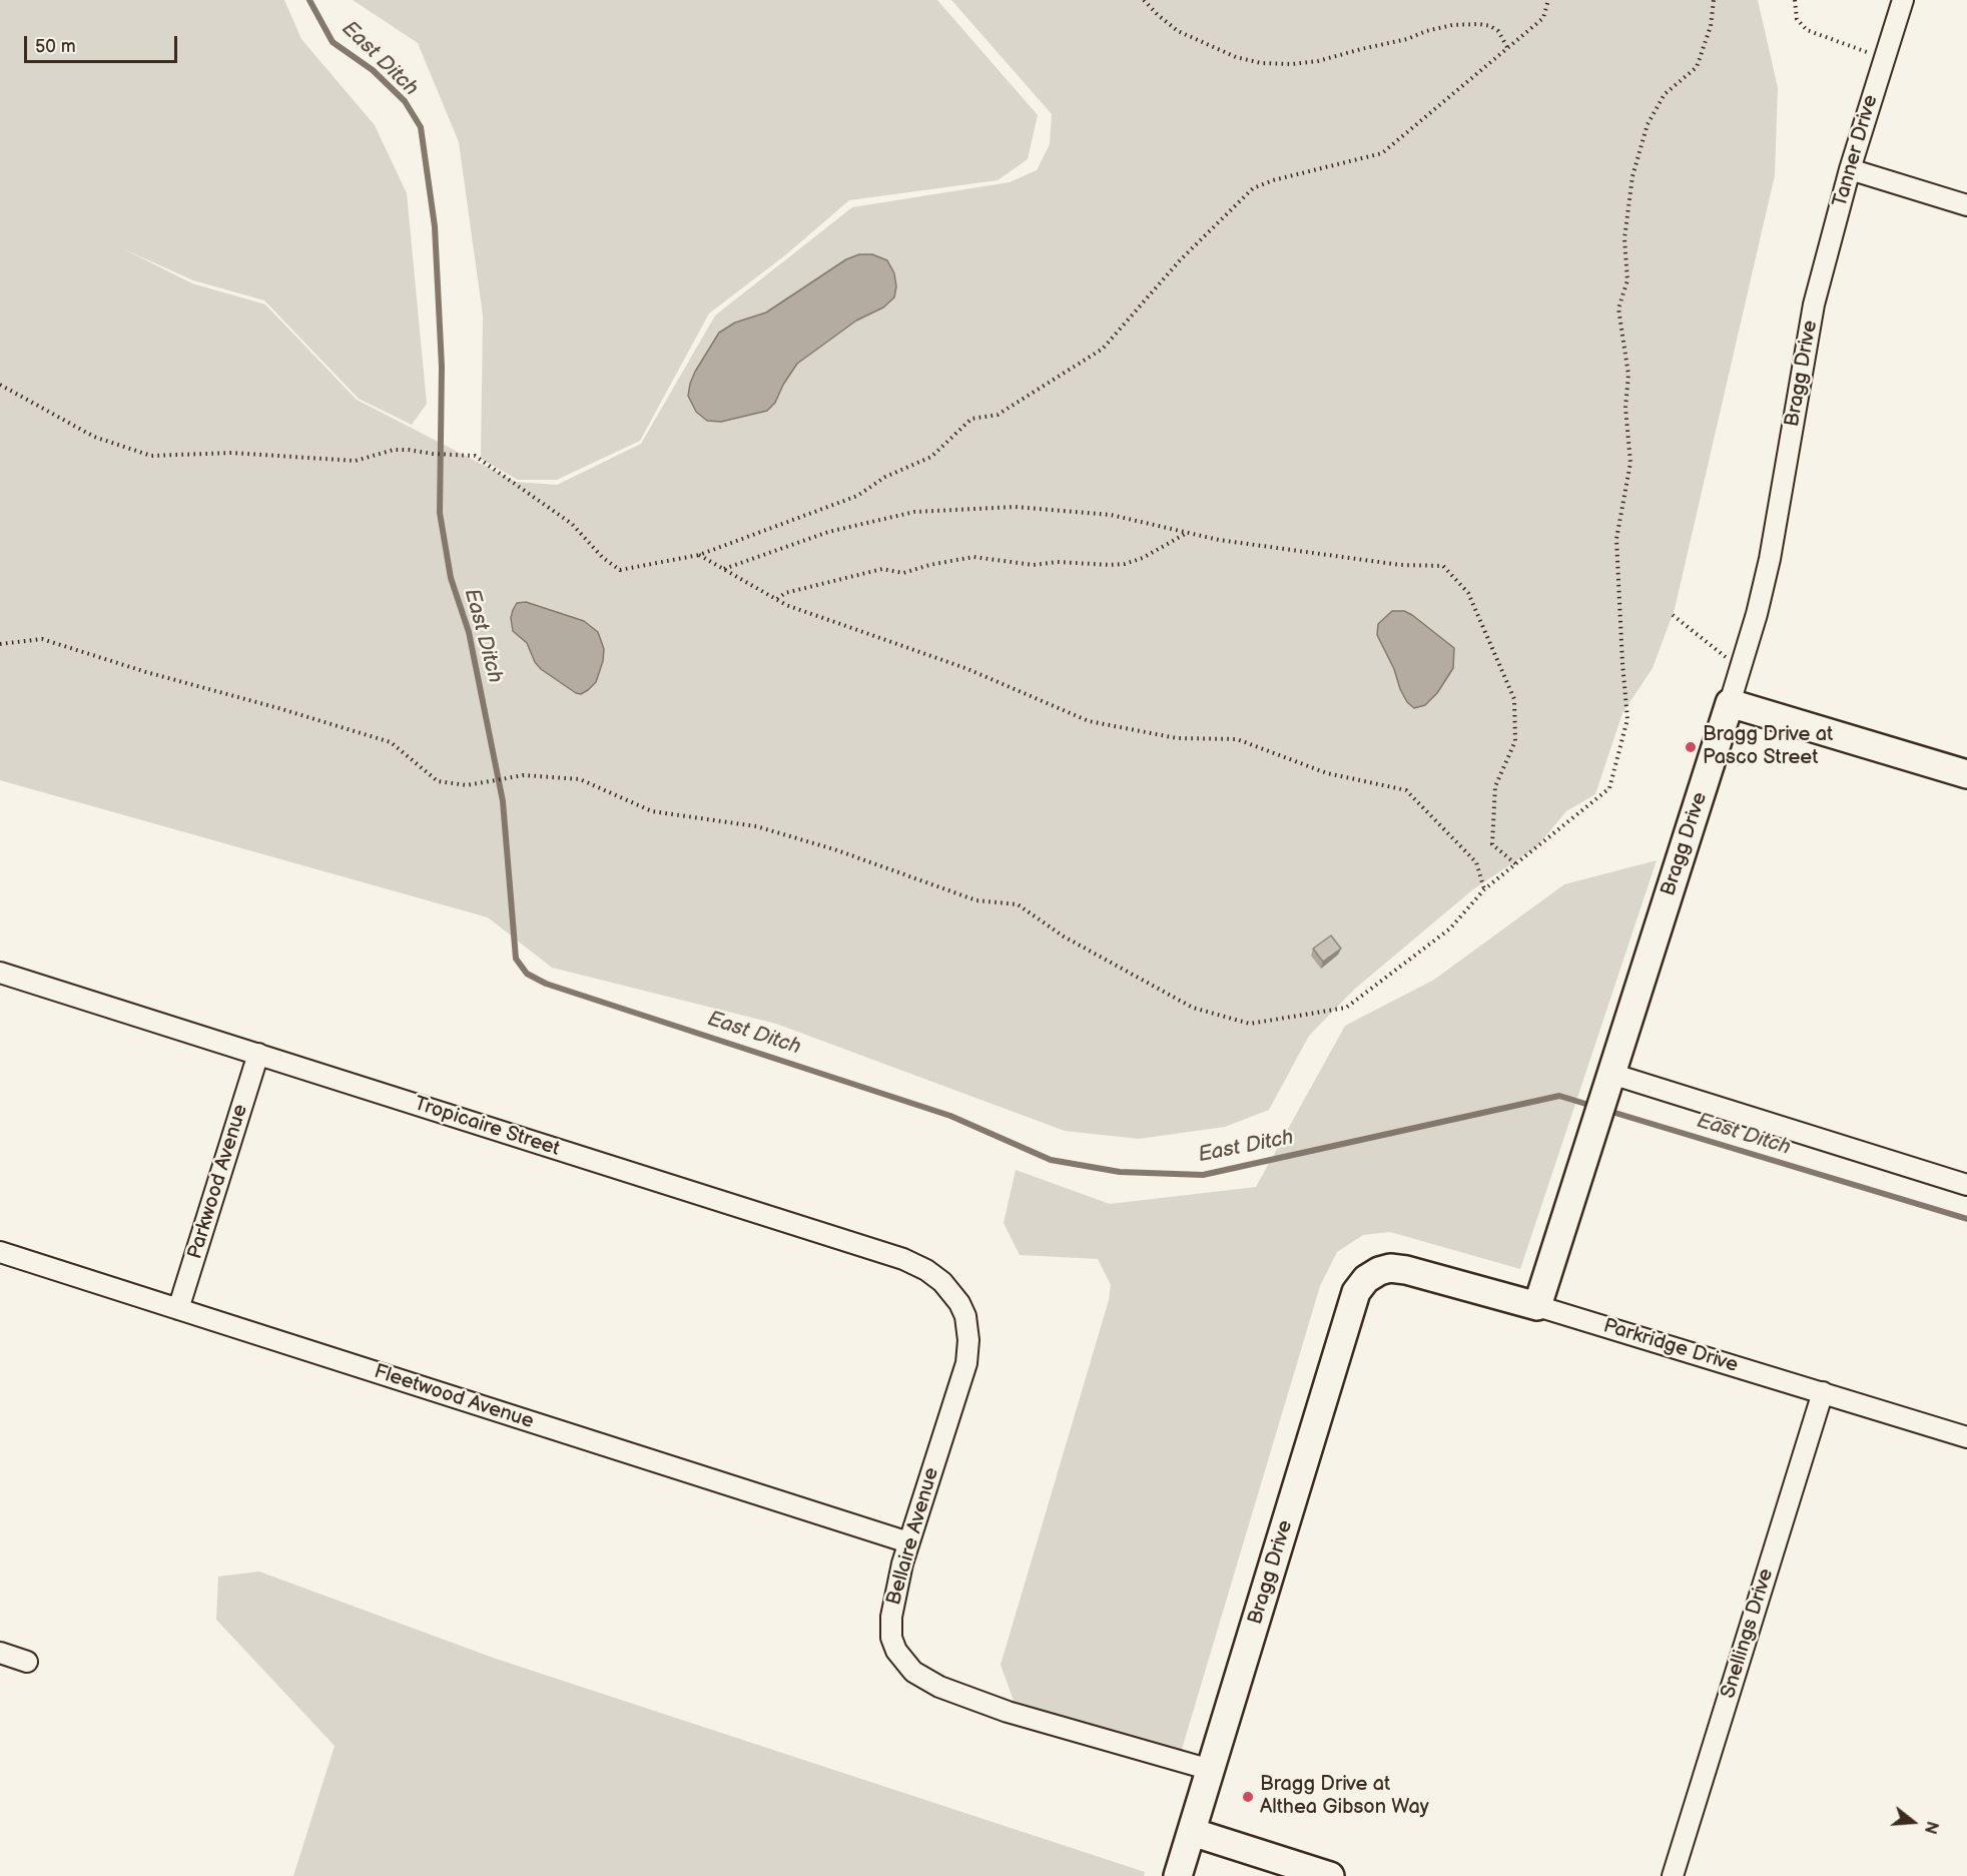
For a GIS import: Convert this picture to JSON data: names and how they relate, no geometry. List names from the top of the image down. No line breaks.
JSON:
{"streets":{"street":["Tanner Drive","Bragg Drive","Tropicaire Street","Parkwood Avenue","Parkridge Drive","Fleetwood Avenue","Bellaire Avenue","Snellings Drive"]},"crossings":[["Tanner Drive","Bragg Drive"],["Bragg Drive","Parkridge Drive"],["Bragg Drive","Bellaire Avenue"],["Tropicaire Street","Parkwood Avenue"],["Tropicaire Street","Bellaire Avenue"],["Parkwood Avenue","Fleetwood Avenue"],["Parkridge Drive","Snellings Drive"],["Fleetwood Avenue","Bellaire Avenue"]],"water":["East Ditch"],"places":["Bragg Drive at Pasco Street","Bragg Drive at Althea Gibson Way"],"scale_bar":"50 m","north":"right"}
